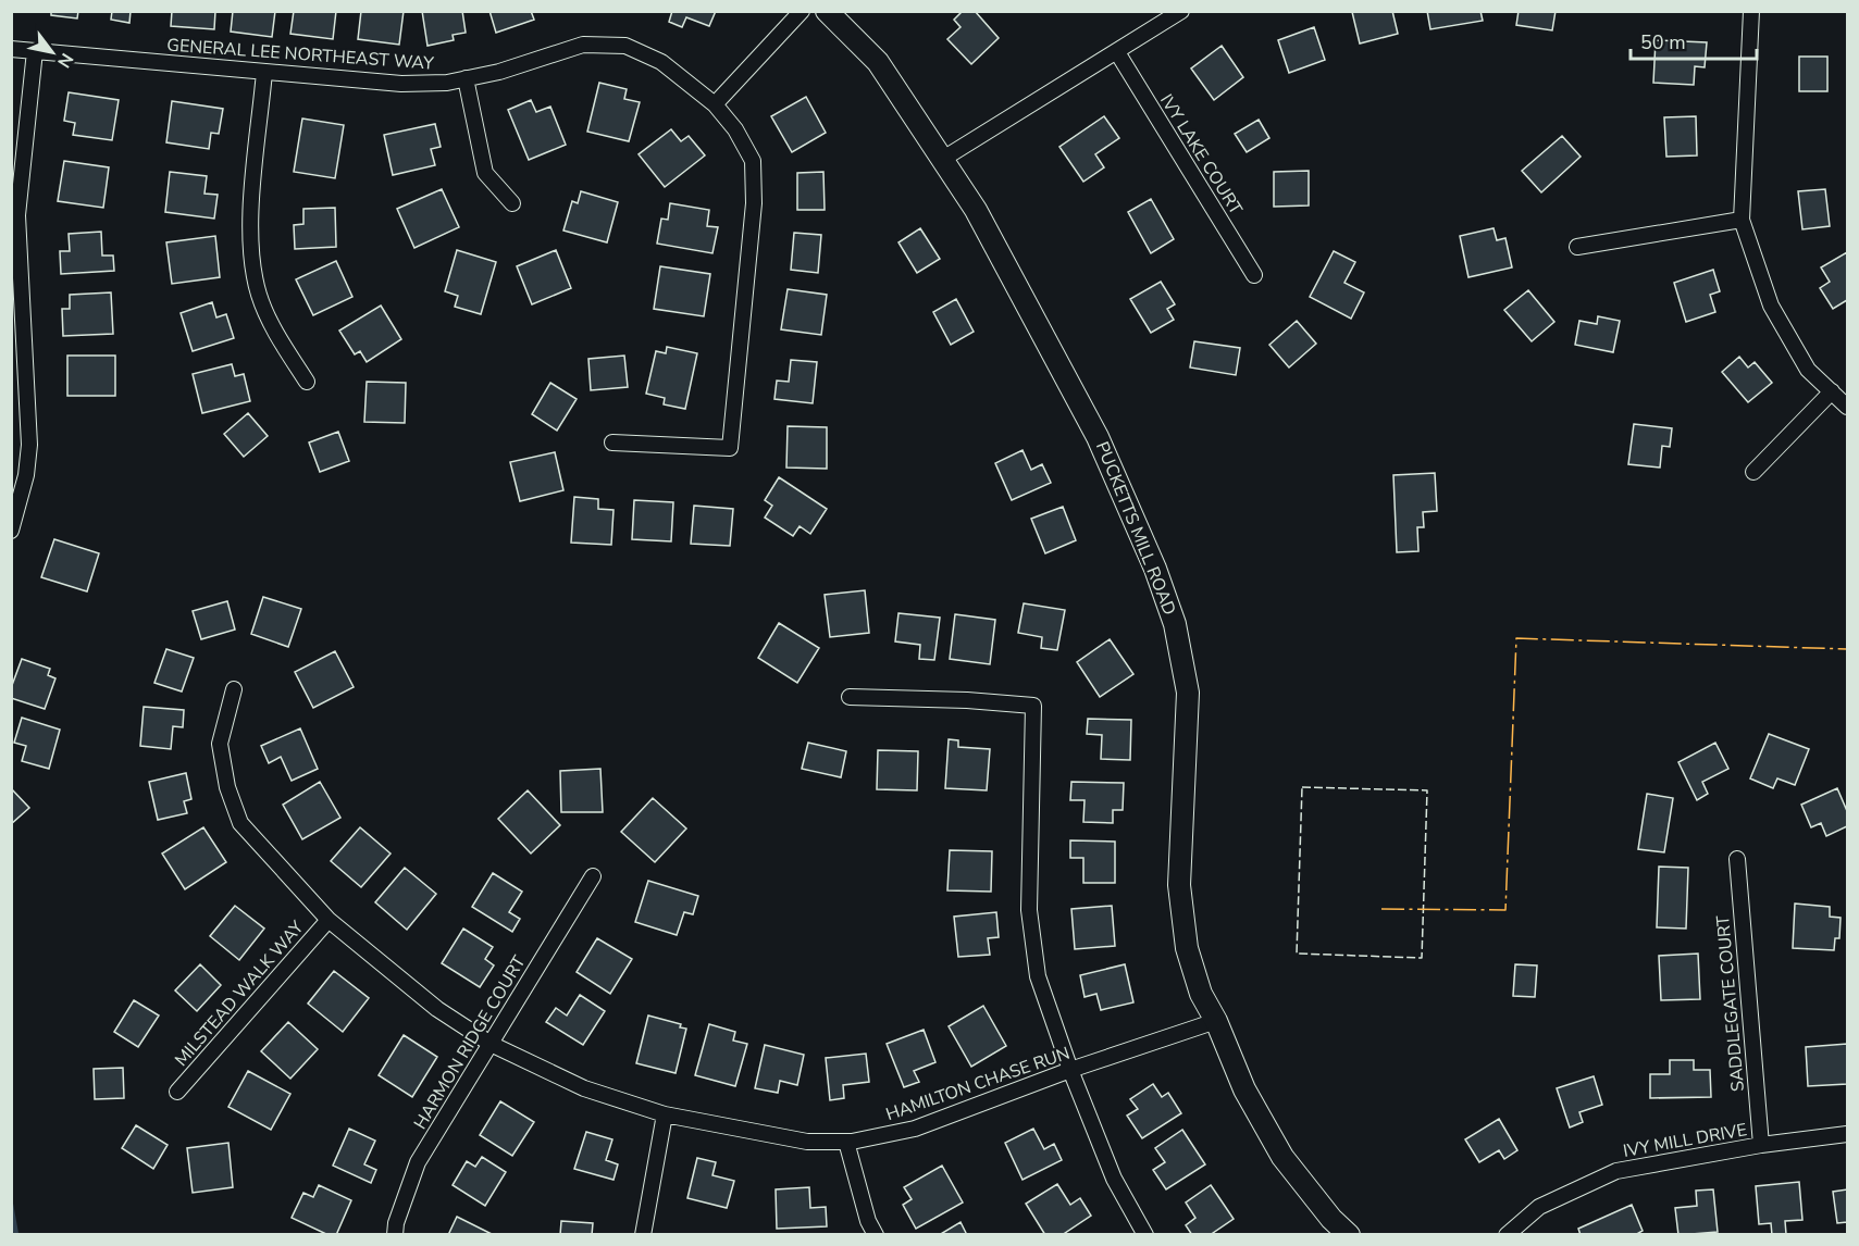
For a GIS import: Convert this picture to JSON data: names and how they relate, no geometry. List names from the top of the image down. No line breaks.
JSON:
{"streets":{"street":["GENERAL LEE NORTHEAST WAY","IVY LAKE COURT","PUCKETTS MILL ROAD","MILSTEAD WALK WAY","SADDLEGATE COURT","HARMON RIDGE COURT","HAMILTON CHASE RUN","IVY MILL DRIVE"]},"crossings":[["PUCKETTS MILL ROAD","HAMILTON CHASE RUN"],["MILSTEAD WALK WAY","HAMILTON CHASE RUN"],["SADDLEGATE COURT","IVY MILL DRIVE"],["HARMON RIDGE COURT","HAMILTON CHASE RUN"]],"scale_bar":"50 m","north":"bottom right"}
